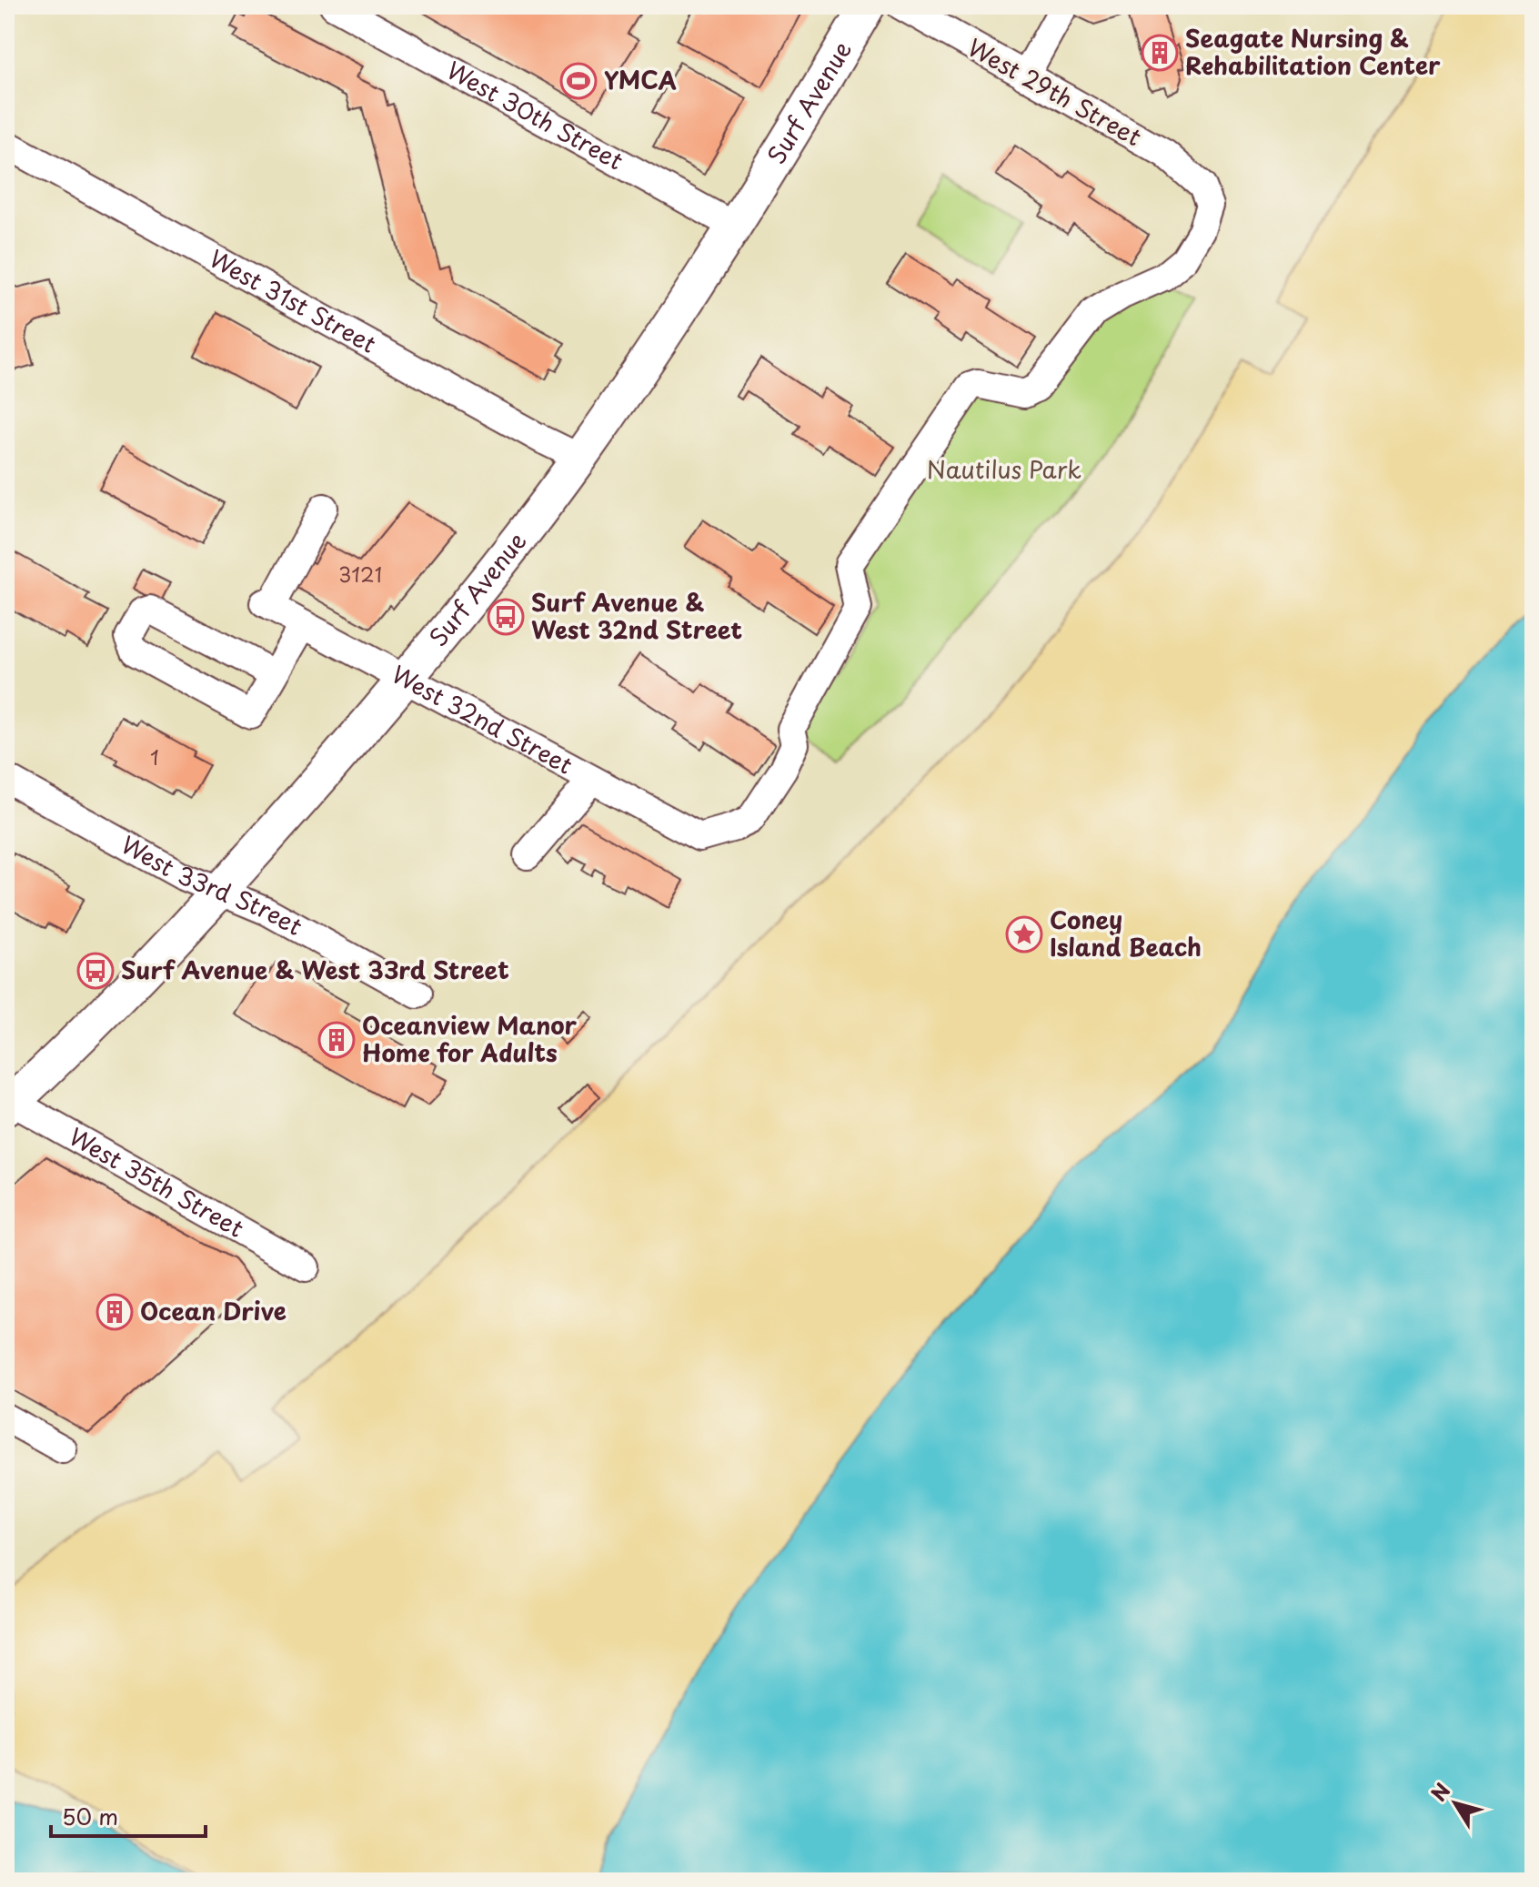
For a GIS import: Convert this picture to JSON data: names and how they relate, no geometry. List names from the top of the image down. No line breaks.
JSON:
{"streets":{"main road":["Surf Avenue"],"street":["West 29th Street","West 30th Street","West 31st Street","West 32nd Street","West 33rd Street","West 35th Street"]},"crossings":[["West 29th Street","West 32nd Street"],["Surf Avenue","West 30th Street"],["Surf Avenue","West 31st Street"],["Surf Avenue","West 32nd Street"],["Surf Avenue","West 33rd Street"],["Surf Avenue","West 35th Street"]],"parks":["Nautilus Park"],"places":{"building":["Seagate Nursing & Rehabilitation Center","Oceanview Manor Home for Adults","Ocean Drive"],"sports":["YMCA"],"bus stop":["Surf Avenue & West 32nd Street","Surf Avenue & West 33rd Street"],"place":["Coney Island Beach"]},"house_numbers":["3121","1"],"scale_bar":"50 m","north":"top left"}
